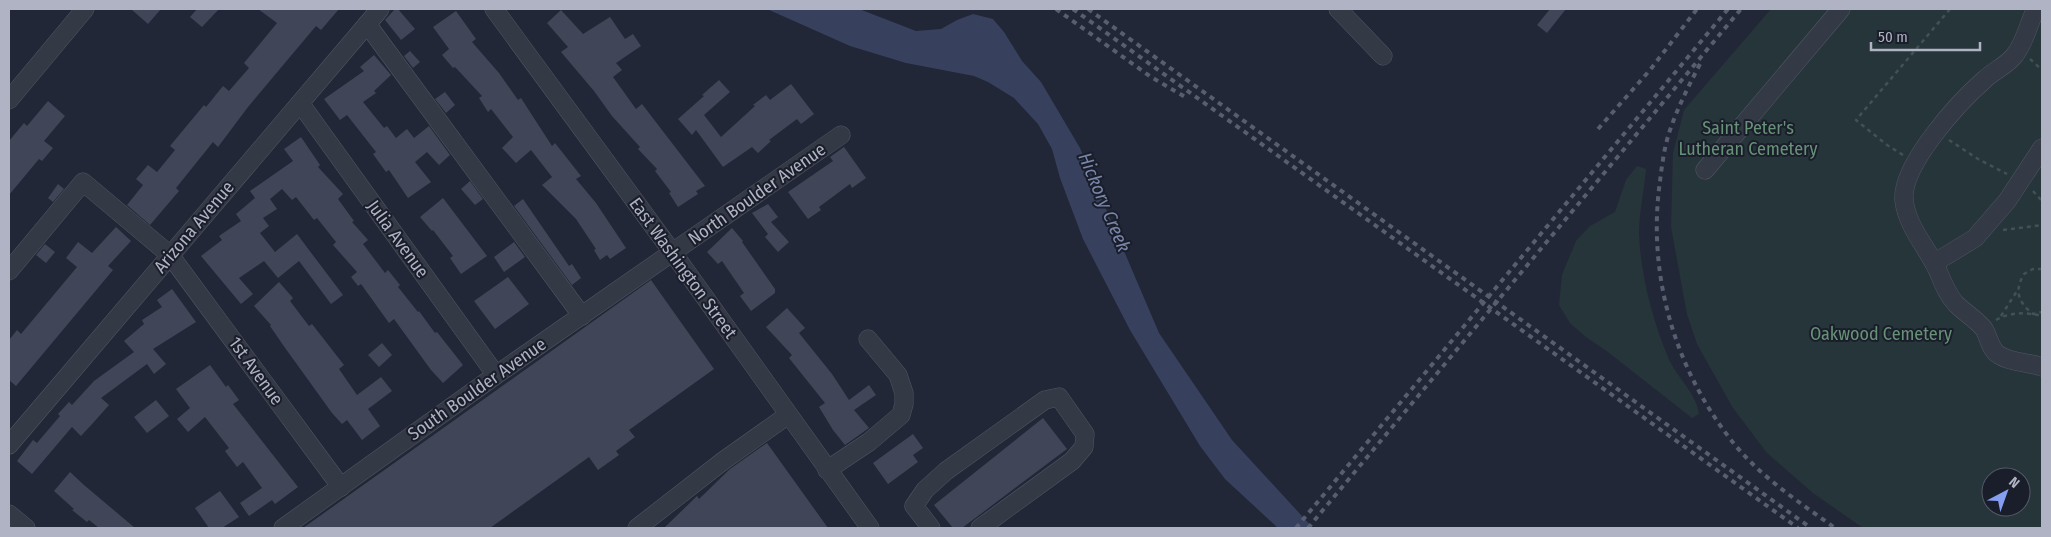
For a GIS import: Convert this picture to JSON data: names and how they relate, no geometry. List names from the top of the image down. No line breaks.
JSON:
{"streets":{"street":["North Boulder Avenue","Arizona Avenue","Julia Avenue","East Washington Street","1st Avenue","South Boulder Avenue"]},"crossings":[["North Boulder Avenue","East Washington Street"],["North Boulder Avenue","South Boulder Avenue"],["Arizona Avenue","Julia Avenue"],["Arizona Avenue","1st Avenue"],["Julia Avenue","South Boulder Avenue"],["East Washington Street","South Boulder Avenue"],["1st Avenue","South Boulder Avenue"]],"water":["Hickory Creek"],"parks":["Saint Peter's Lutheran Cemetery","Oakwood Cemetery"],"scale_bar":"50 m","north":"top right"}
